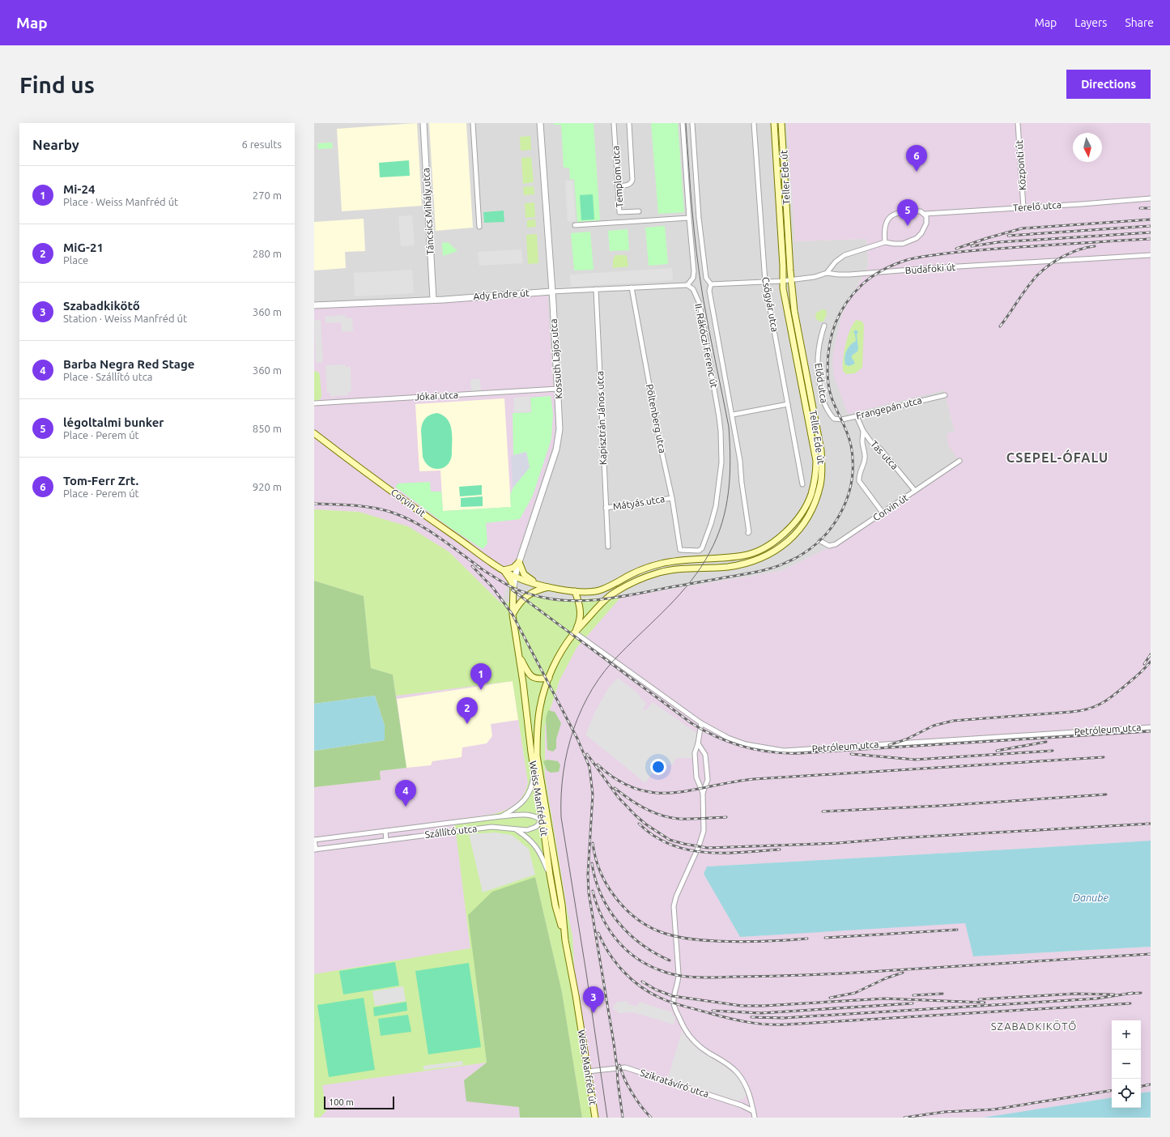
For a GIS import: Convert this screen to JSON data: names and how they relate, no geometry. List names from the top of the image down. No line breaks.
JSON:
{"streets":{"main road":["Teller Ede út","Corvin út","Weiss Manfréd út"],"street":["Központi út","Templom utca","Terelő utca","Táncsics Mihály utca","Budafoki út","Ady Endre út","Csőgyár utca","II. Rákóczi Ferenc út","Kossuth Lajos utca","Előd utca","Jókai utca","Frangepán utca","Kapisztrán János utca","Pöltenberg utca","Tas utca","Mátyás utca","Petróleum utca","Szállító utca","Szikratávíró utca"]},"crossings":[["Központi út","Terelő utca"],["Teller Ede út","Budafoki út"],["Teller Ede út","Petróleum utca"],["Teller Ede út","Weiss Manfréd út"],["Táncsics Mihály utca","Ady Endre út"],["Budafoki út","Csőgyár utca"],["Budafoki út","II. Rákóczi Ferenc út"],["Ady Endre út","II. Rákóczi Ferenc út"],["Ady Endre út","Kossuth Lajos utca"],["Ady Endre út","Kapisztrán János utca"],["Ady Endre út","Pöltenberg utca"],["II. Rákóczi Ferenc út","Pöltenberg utca"],["Kossuth Lajos utca","Jókai utca"],["Kossuth Lajos utca","Corvin út"],["Kossuth Lajos utca","Weiss Manfréd út"],["Előd utca","Frangepán utca"],["Frangepán utca","Tas utca"],["Kapisztrán János utca","Mátyás utca"],["Pöltenberg utca","Mátyás utca"],["Tas utca","Corvin út"],["Petróleum utca","Weiss Manfréd út"],["Weiss Manfréd út","Szállító utca"],["Weiss Manfréd út","Szikratávíró utca"]],"districts":["CSEPEL-ÓFALU","SZABADKIKÖTŐ"],"water":["Danube"],"scale_bar":"100 m","north":"bottom","page":{"header":"Map","nav":["Map","Layers","Share"],"buttons":"Directions","title":"Find us","heading":["Nearby","6 results"],"pins":["6","5","1","2","4","3"],"list":[{"mark":"1","name":"Mi-24","note":"Place · Weiss Manfréd út","value":"270 m"},{"mark":"2","name":"MiG-21","note":"Place","value":"280 m"},{"mark":"3","name":"Szabadkikötő","note":"Station · Weiss Manfréd út","value":"360 m"},{"mark":"4","name":"Barba Negra Red Stage","note":"Place · Szállító utca","value":"360 m"},{"mark":"5","name":"légoltalmi bunker","note":"Place · Perem út","value":"850 m"},{"mark":"6","name":"Tom-Ferr Zrt.","note":"Place · Perem út","value":"920 m"}],"map_buttons":["+","−"],"scale":"100 m"}}
